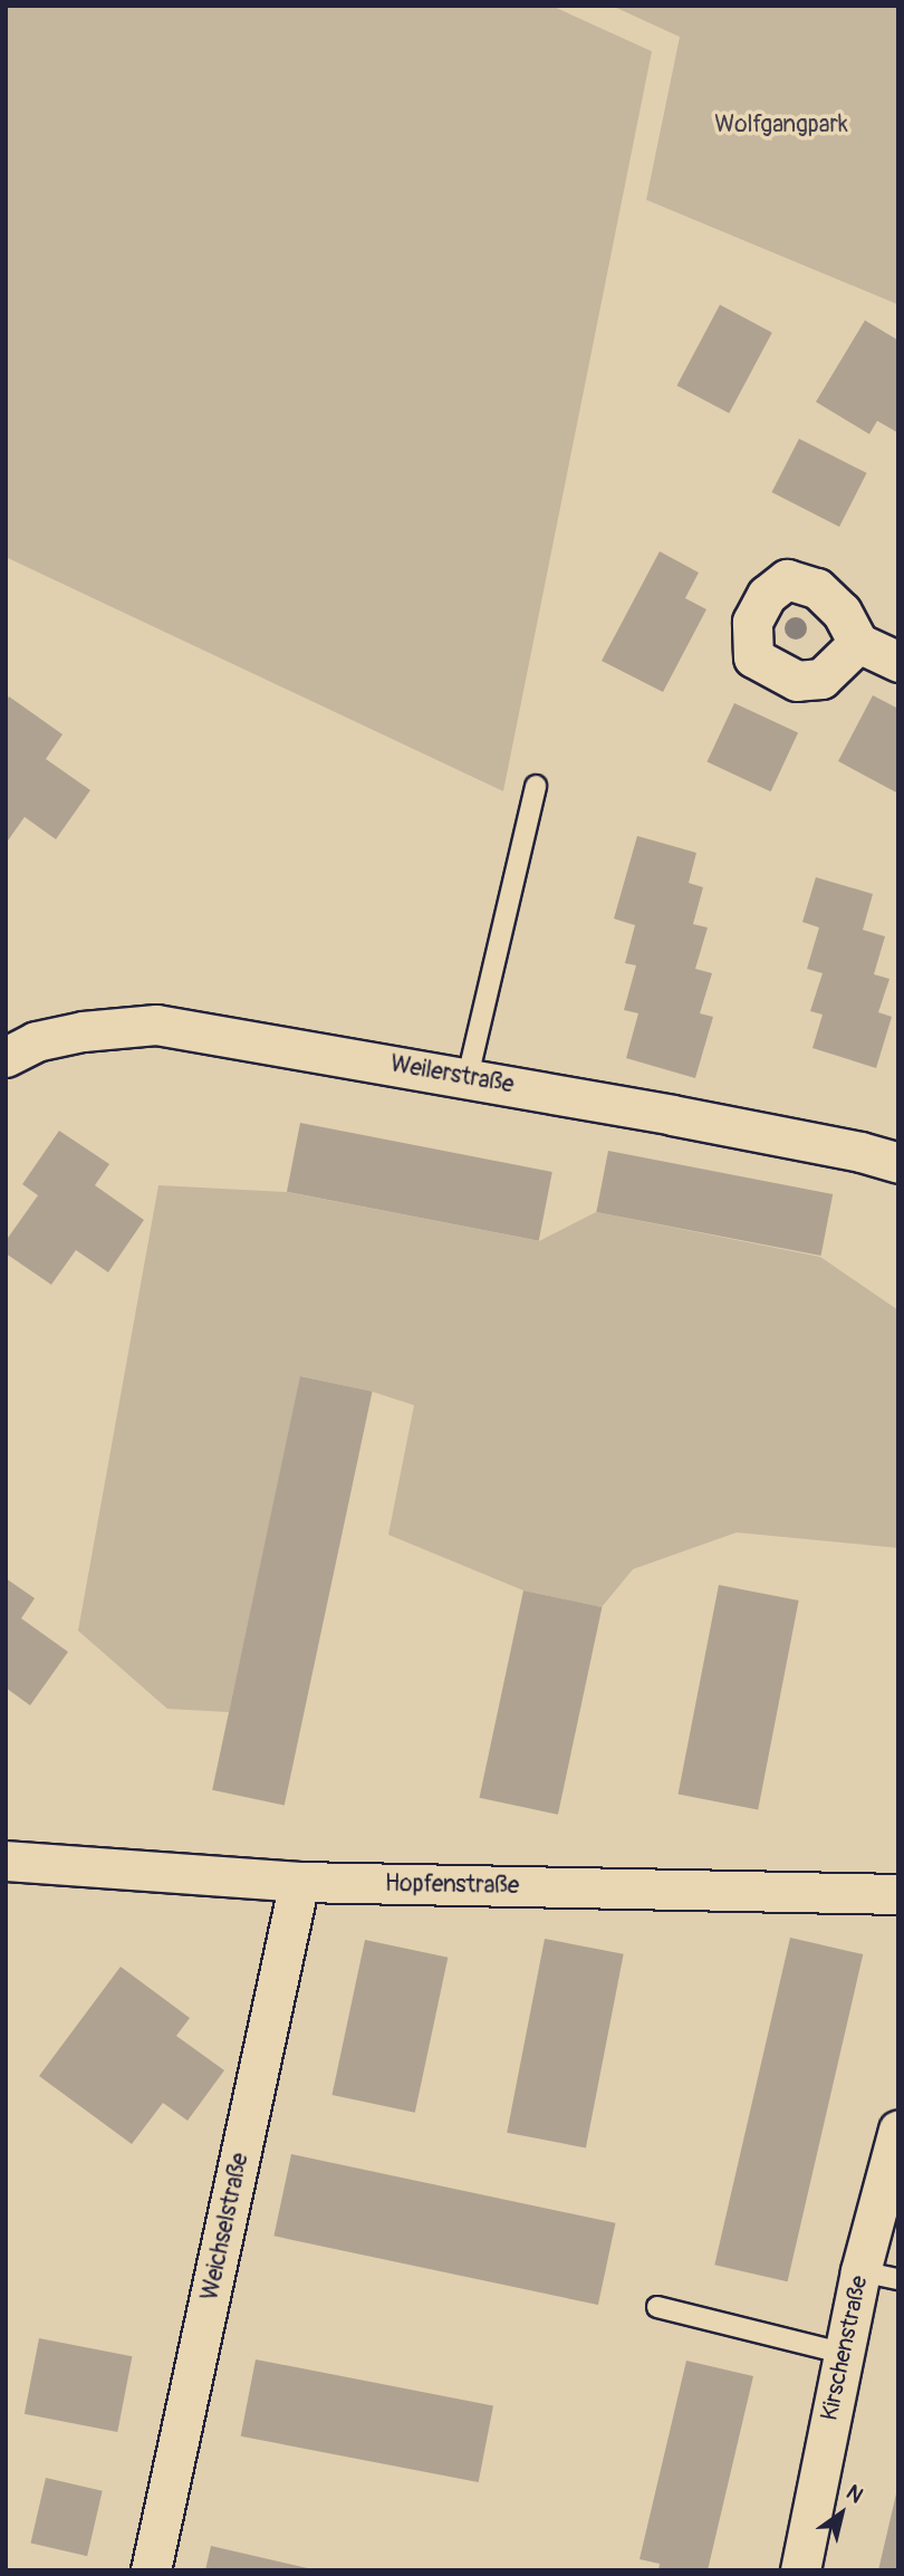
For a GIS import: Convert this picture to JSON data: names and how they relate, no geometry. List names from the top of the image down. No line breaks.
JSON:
{"streets":{"street":["Weilerstraße","Hopfenstraße","Weichselstraße","Kirschenstraße"]},"crossings":[["Hopfenstraße","Weichselstraße"]],"parks":["Wolfgangpark"],"north":"top right"}
